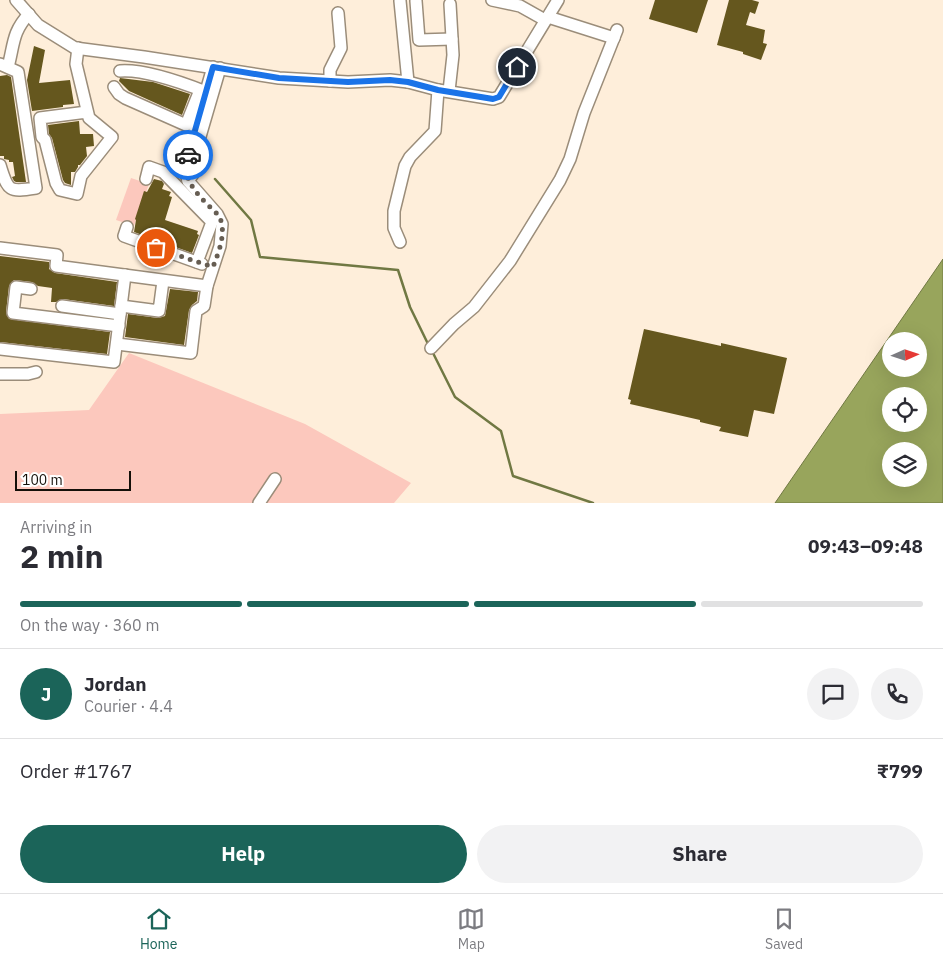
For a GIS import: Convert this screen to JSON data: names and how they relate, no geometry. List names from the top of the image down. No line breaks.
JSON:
{"scale_bar":"100 m","north":"right","page":{"scale":"100 m","heading":["2 min","Arriving in","09:43–09:48"],"panel":["Jordan","Courier · 4.4","Order #1767","₹799"],"bar":"On the way · 360 m","round":"J","buttons":["Help","Share"],"tabs":["Home","Map","Saved"]}}
